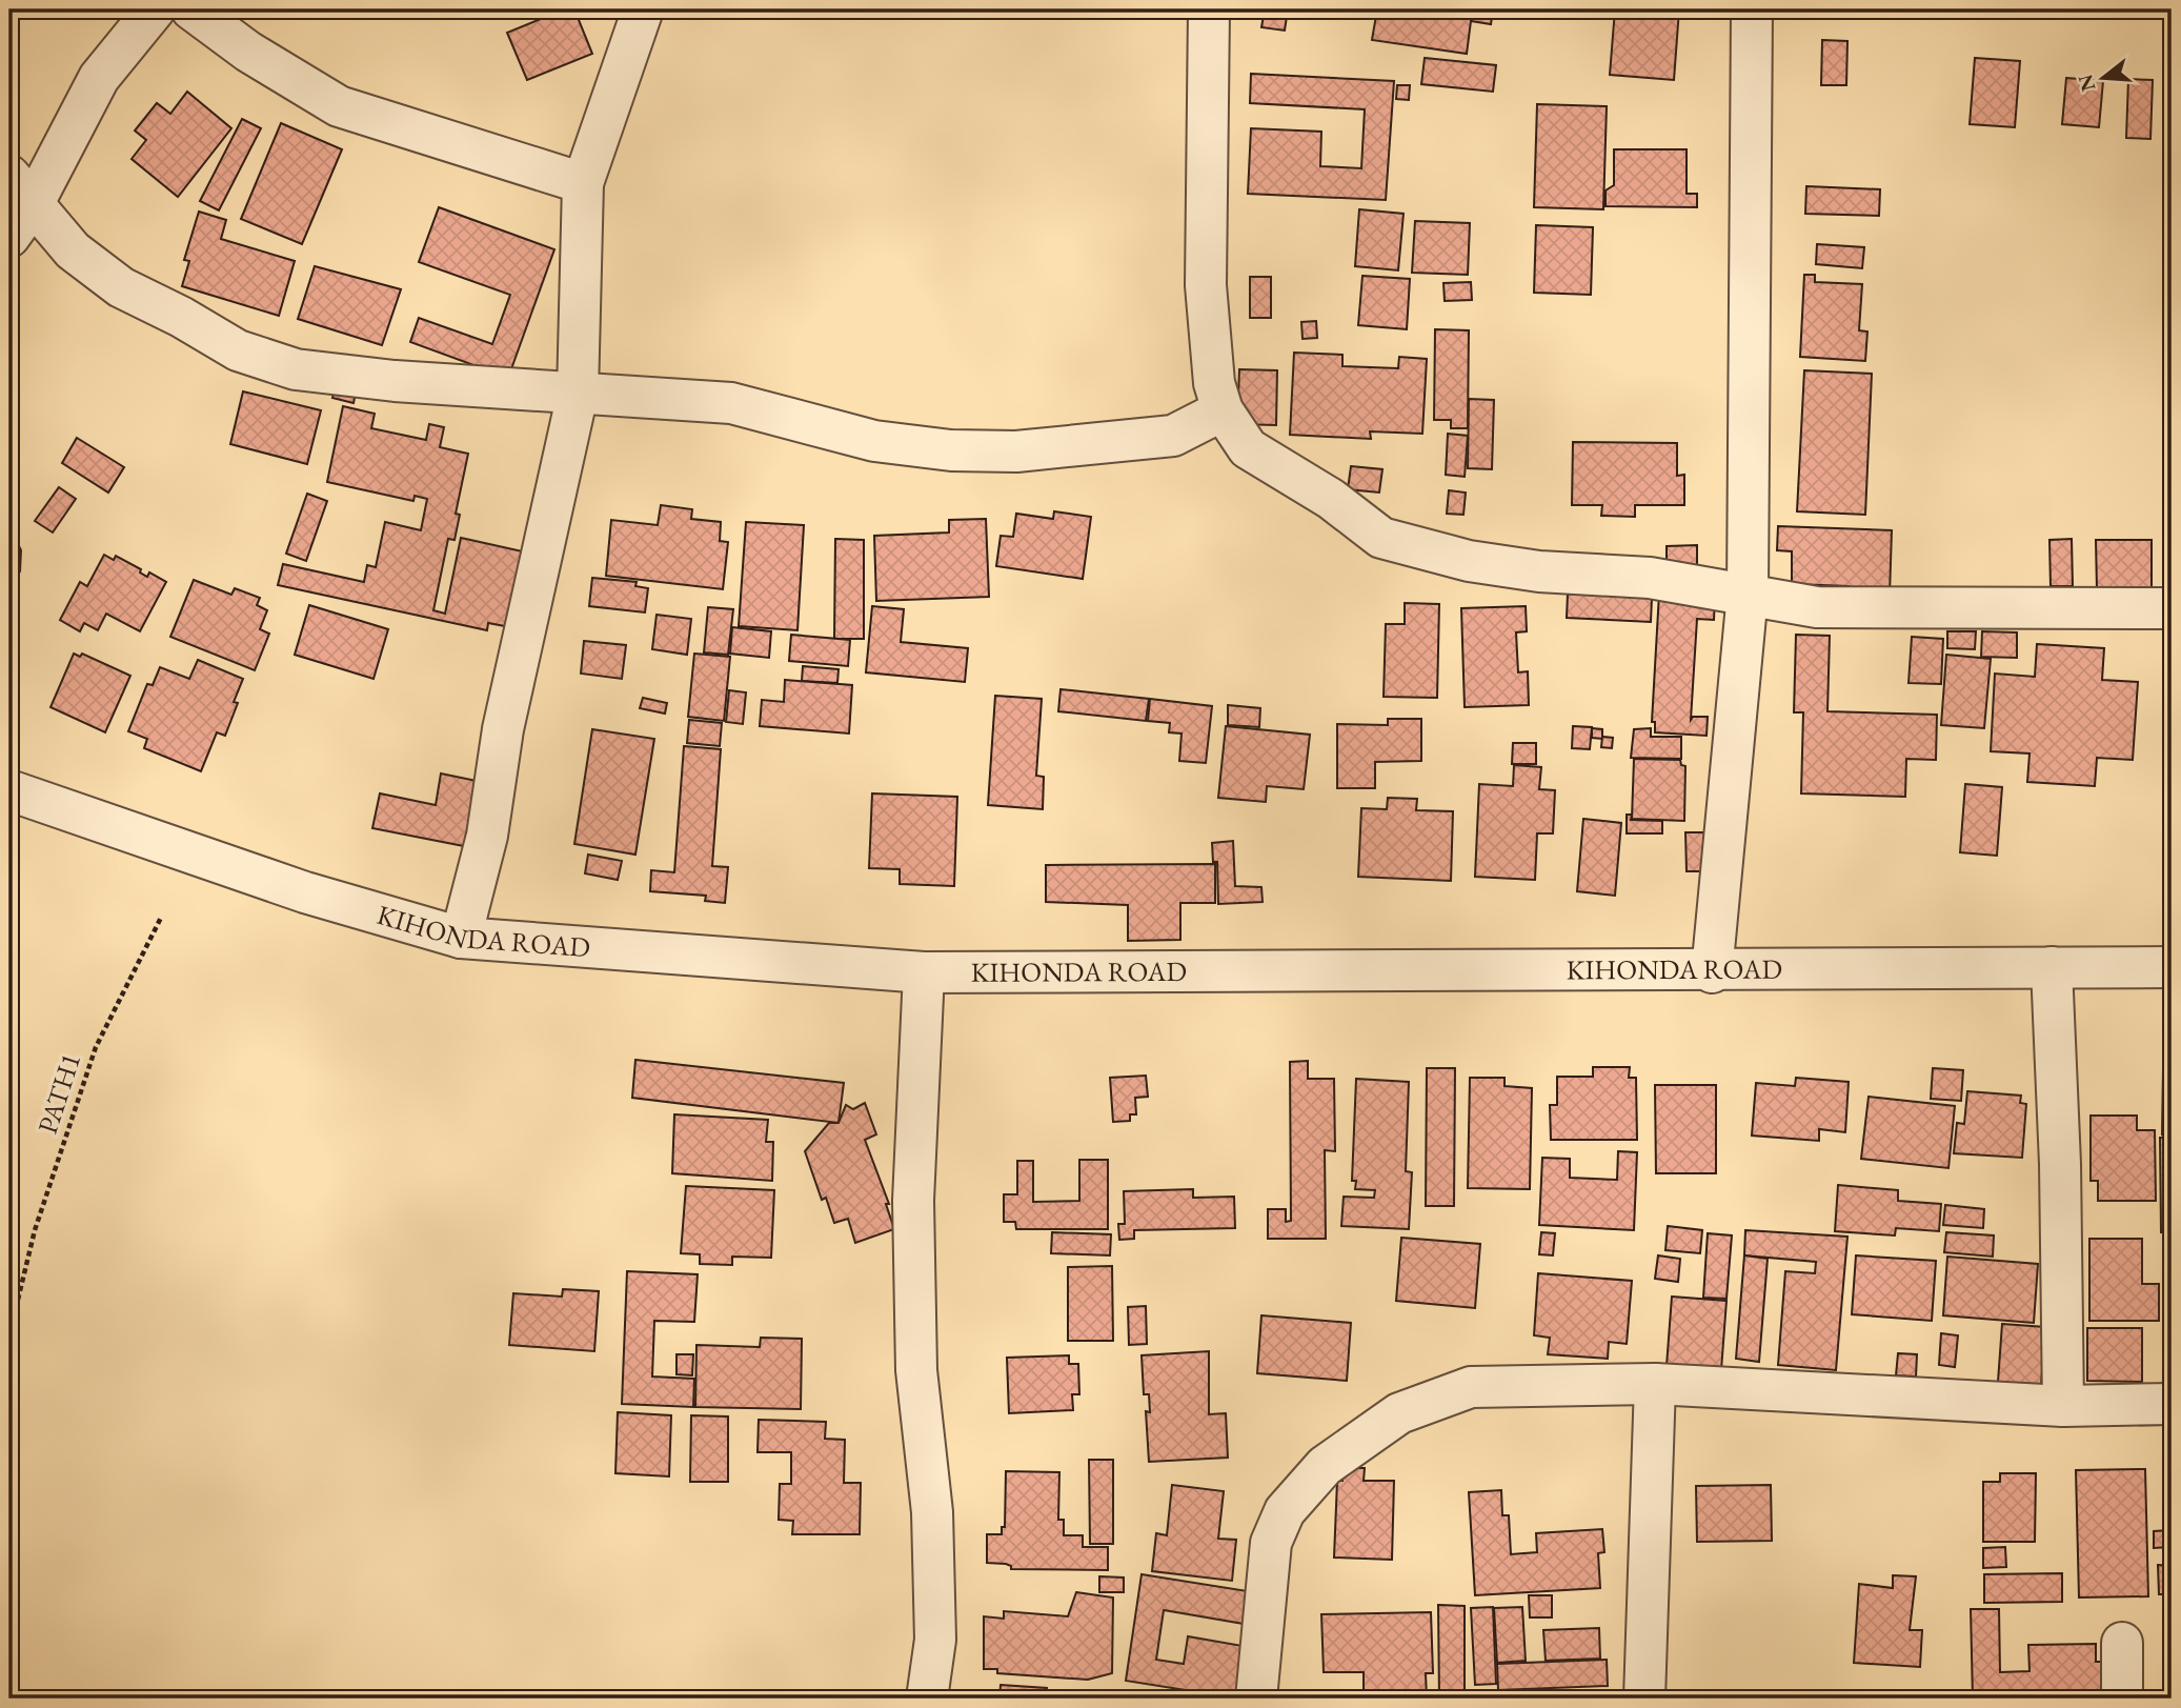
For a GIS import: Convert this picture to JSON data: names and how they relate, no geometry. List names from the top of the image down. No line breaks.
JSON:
{"streets":{"street":["KIHONDA ROAD"],"path":["PATH1"]},"north":"left"}
